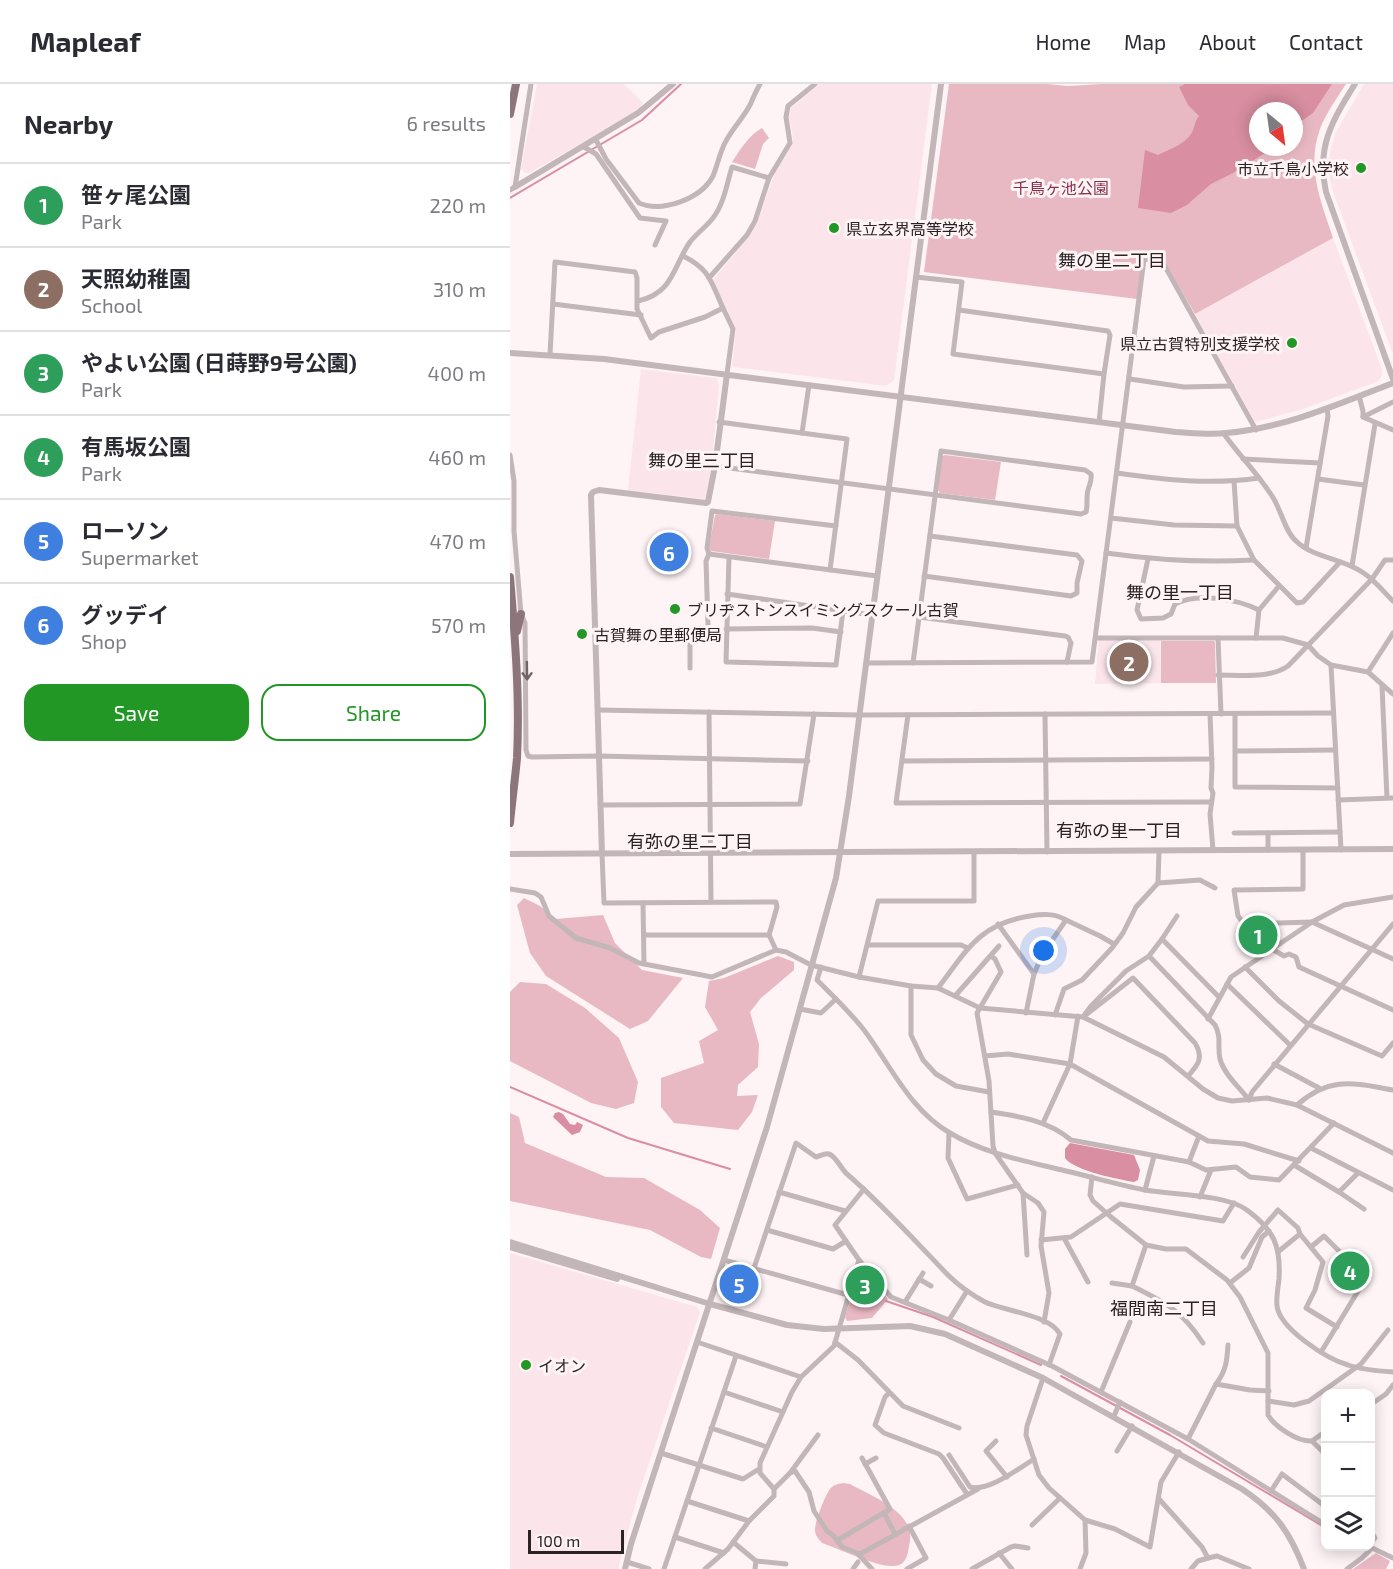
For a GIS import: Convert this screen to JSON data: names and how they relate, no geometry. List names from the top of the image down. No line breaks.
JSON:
{"districts":["舞の里二丁目","舞の里三丁目","舞の里一丁目","有弥の里一丁目","有弥の里二丁目","福間南二丁目"],"parks":["千鳥ヶ池公園"],"places":["市立千鳥小学校","県立玄界高等学校","県立古賀特別支援学校","ブリヂストンスイミングスクール古賀","古賀舞の里郵便局","イオン"],"scale_bar":"100 m","north":"bottom right","page":{"header":"Mapleaf","nav":["Home","Map","About","Contact"],"heading":["Nearby","6 results"],"list":[{"mark":"1","name":"笹ヶ尾公園","note":"Park","value":"220 m"},{"mark":"2","name":"天照幼稚園","note":"School","value":"310 m"},{"mark":"3","name":"やよい公園 (日蒔野9号公園)","note":"Park","value":"400 m"},{"mark":"4","name":"有馬坂公園","note":"Park","value":"460 m"},{"mark":"5","name":"ローソン","note":"Supermarket","value":"470 m"},{"mark":"6","name":"グッデイ","note":"Shop","value":"570 m"}],"pins":["6","2","1","4","5","3"],"buttons":["Save","Share"],"map_buttons":["+","−"],"scale":"100 m"}}
